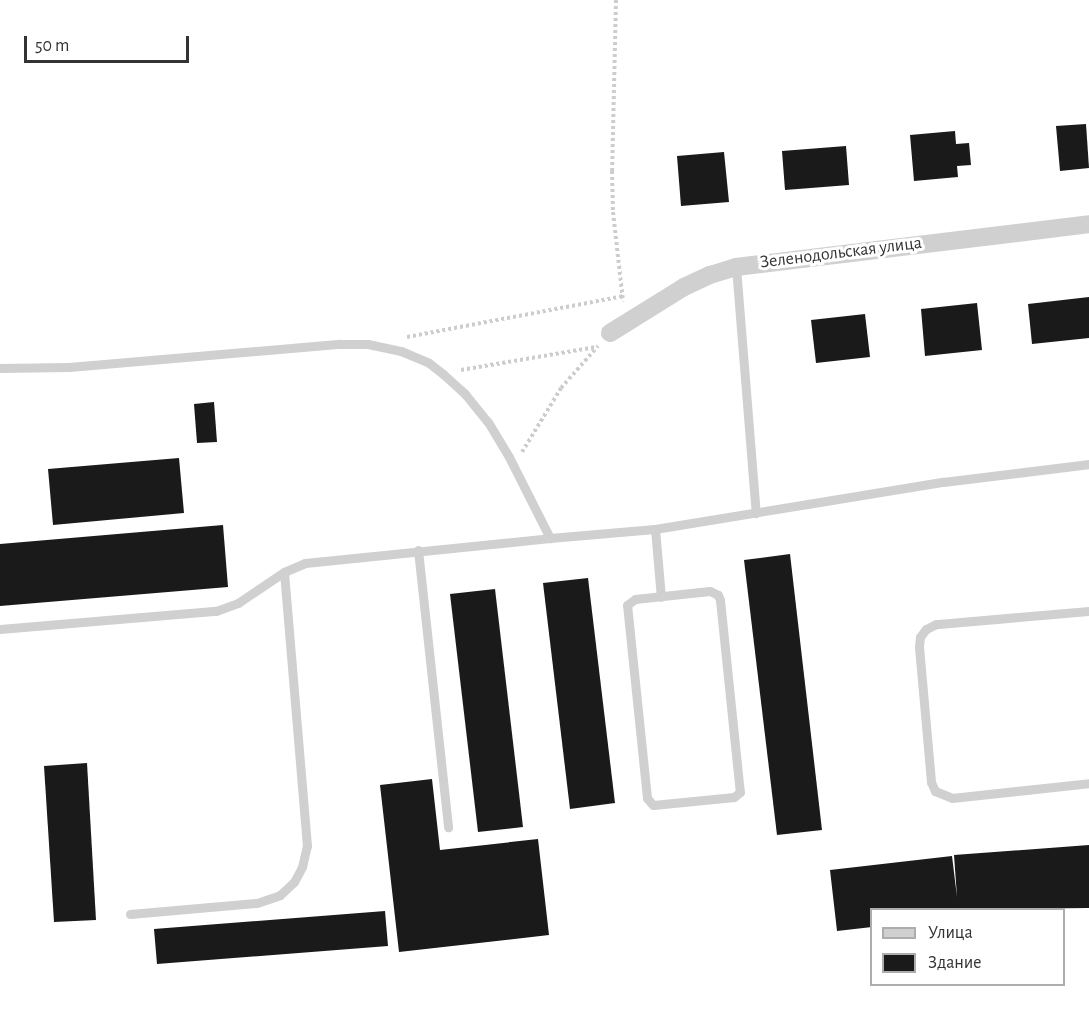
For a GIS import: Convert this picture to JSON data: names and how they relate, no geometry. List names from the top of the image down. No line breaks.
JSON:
{"streets":{"street":["Зеленодольская улица"]},"legend":["Улица","Здание"],"scale_bar":"50 m"}
